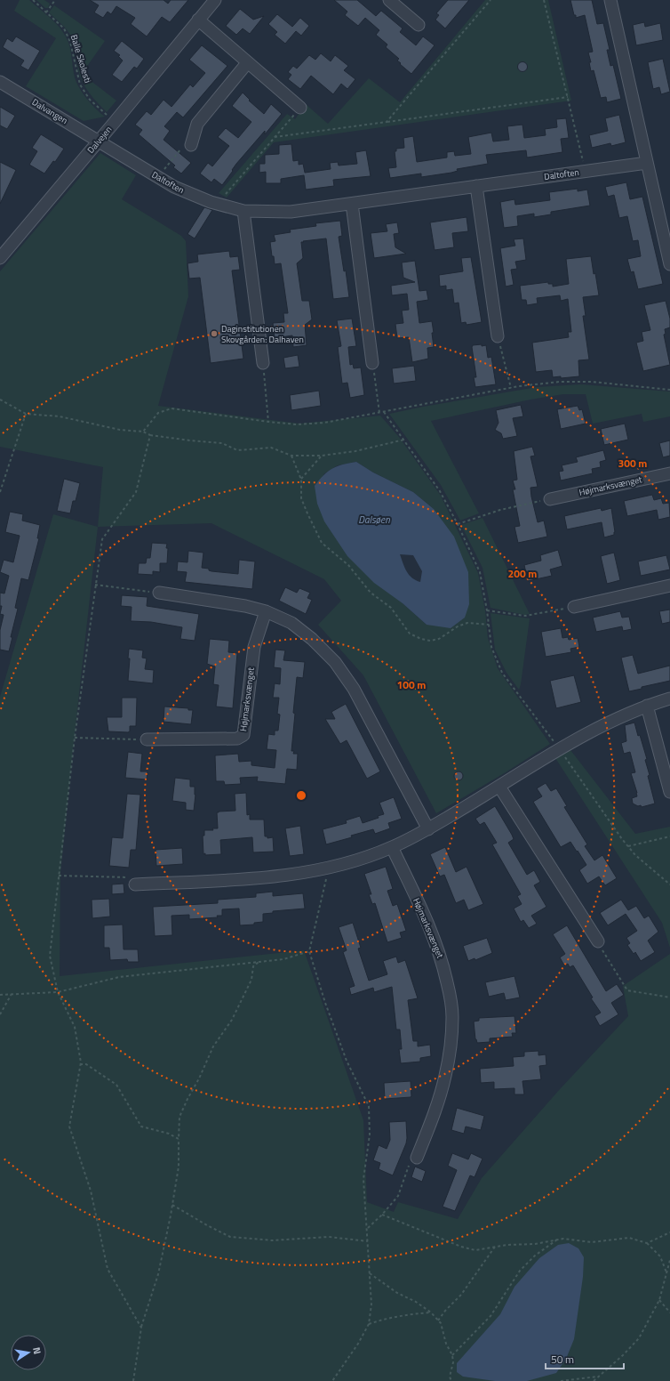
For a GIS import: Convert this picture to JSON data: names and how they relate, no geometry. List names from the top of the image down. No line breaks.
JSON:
{"streets":{"street":["Dalvangen","Dalvejen","Daltoften","Højmarksvænget"],"path":["Balle Skolesti"]},"crossings":[["Balle Skolesti","Dalvejen"],["Dalvangen","Dalvejen"],["Dalvangen","Daltoften"],["Dalvejen","Daltoften"]],"water":["Dalsøen"],"places":["Daginstitutionen Skovgården: Dalhaven"],"scale_bar":"50 m","north":"right","rings":["300 m","200 m","100 m"]}
